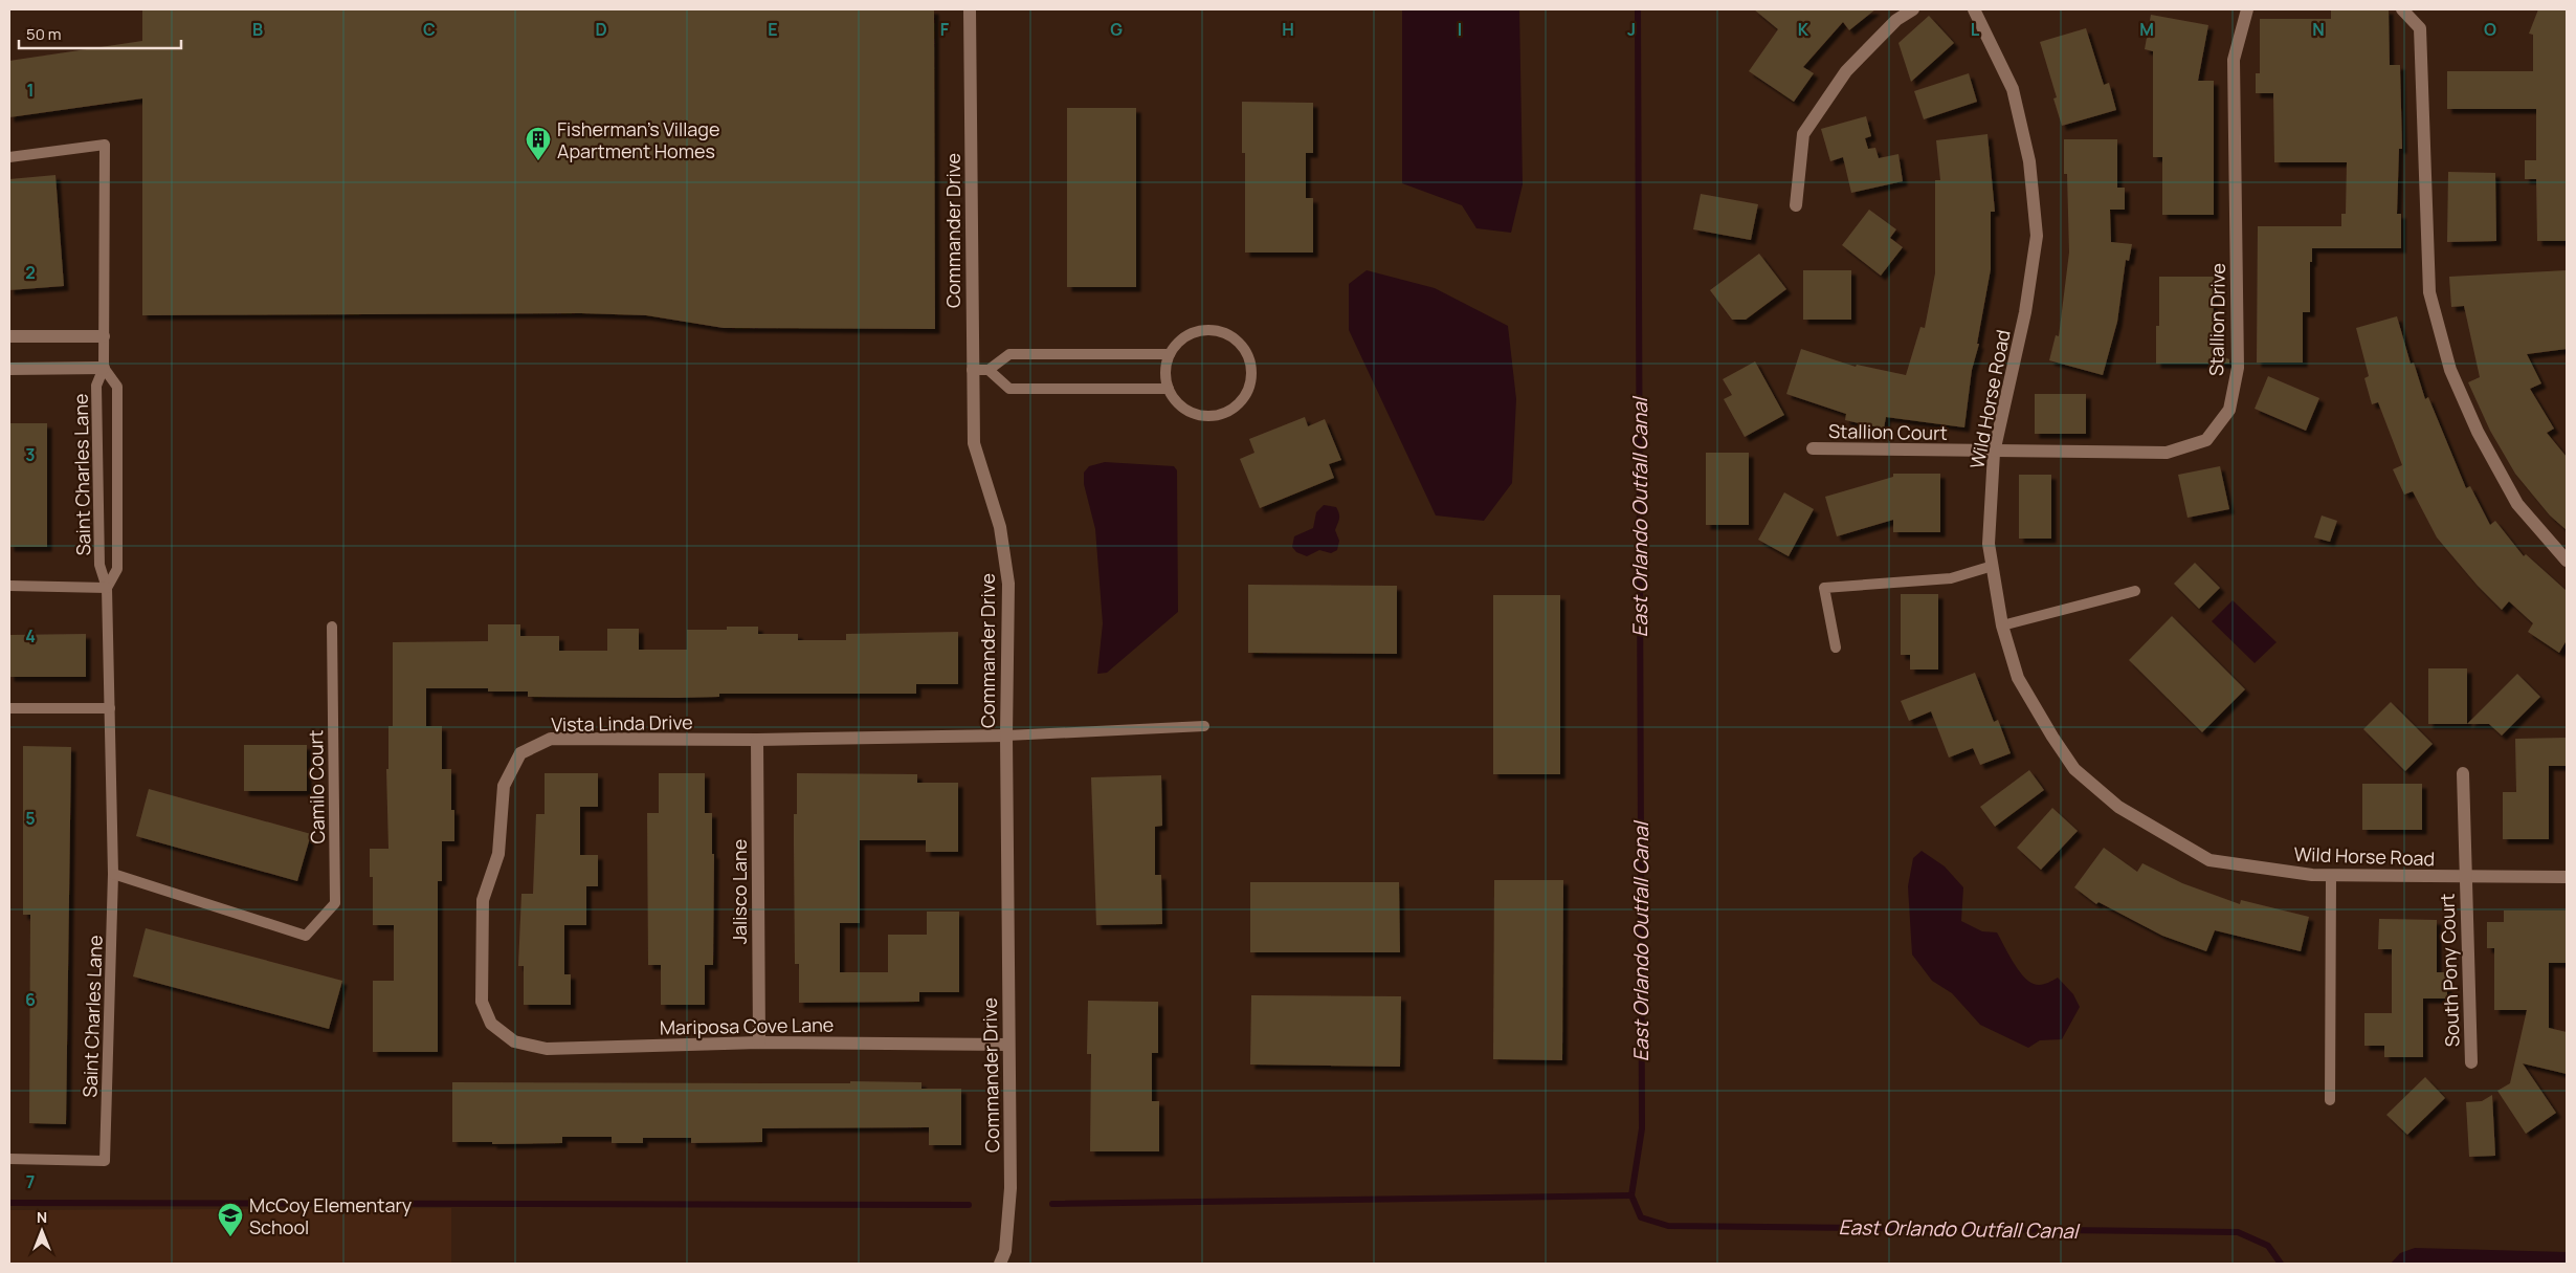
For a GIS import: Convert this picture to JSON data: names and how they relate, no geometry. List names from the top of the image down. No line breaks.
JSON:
{"streets":{"street":["Commander Drive","Stallion Drive","Wild Horse Road","Stallion Court","Vista Linda Drive","Jalisco Lane","South Pony Court","Mariposa Cove Lane"],"lane":["Saint Charles Lane","Camilo Court"]},"crossings":[["Commander Drive","Vista Linda Drive"],["Commander Drive","Mariposa Cove Lane"],["Stallion Drive","Wild Horse Road"],["Stallion Drive","Stallion Court"],["Wild Horse Road","Stallion Court"],["Wild Horse Road","South Pony Court"],["Saint Charles Lane","Camilo Court"],["Vista Linda Drive","Jalisco Lane"],["Vista Linda Drive","Mariposa Cove Lane"],["Jalisco Lane","Mariposa Cove Lane"]],"water":["East Orlando Outfall Canal"],"places":{"building":["Fisherman's Village Apartment Homes"],"school or university":["McCoy Elementary School"]},"scale_bar":"50 m","north":"top","grid":{"columns":["B","C","D","E","F","G","H","I","J","K","L","M","N","O"],"rows":["1","2","3","4","5","6","7"]}}
